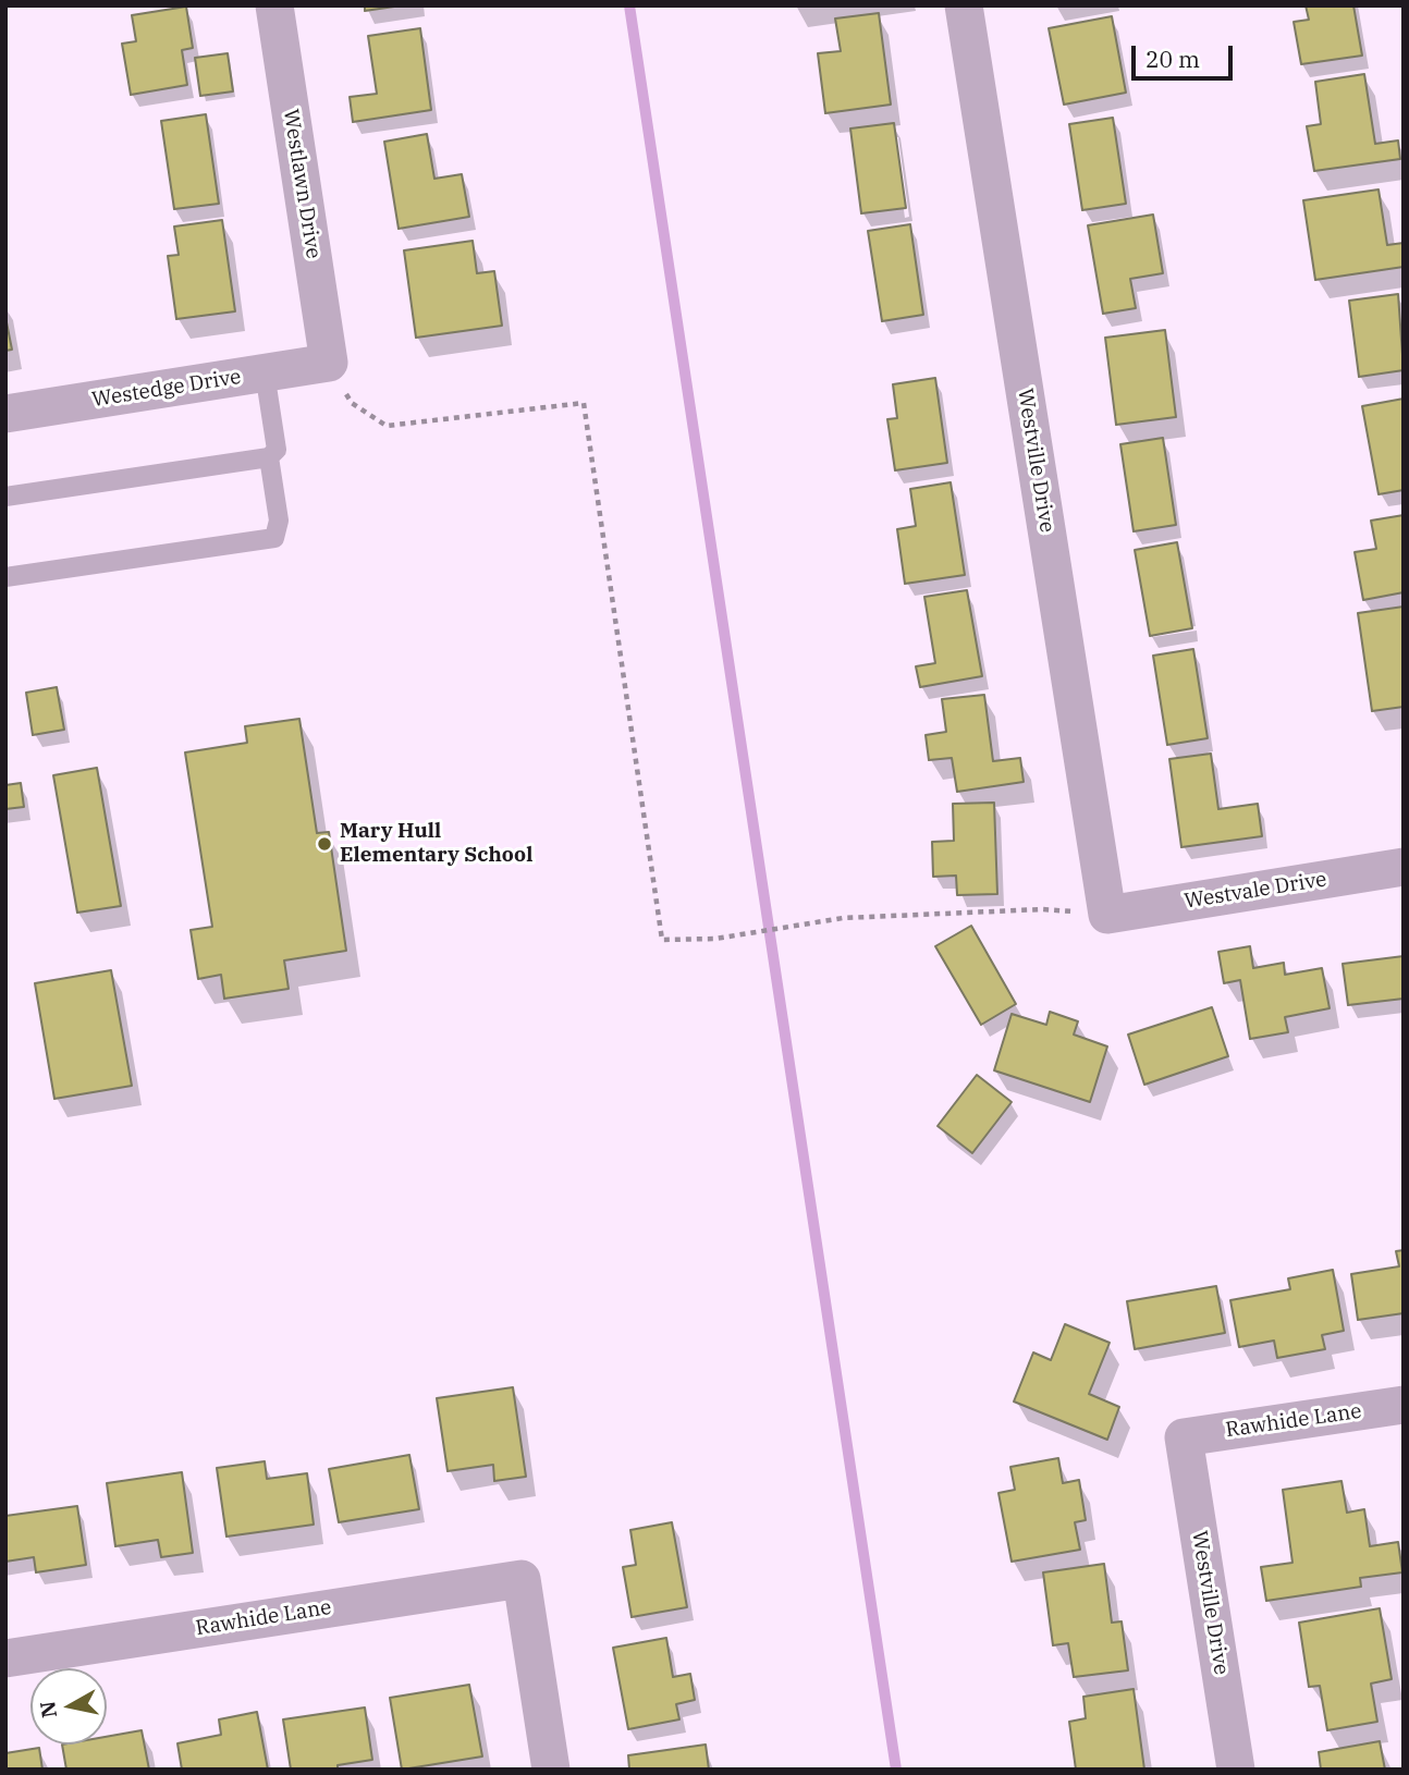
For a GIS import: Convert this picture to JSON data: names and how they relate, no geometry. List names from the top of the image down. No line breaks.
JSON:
{"streets":{"street":["Westlawn Drive","Westedge Drive","Westville Drive","Westvale Drive","Rawhide Lane"]},"crossings":[["Westlawn Drive","Westedge Drive"],["Westville Drive","Westvale Drive"],["Westville Drive","Rawhide Lane"]],"places":["Mary Hull Elementary School"],"scale_bar":"20 m","north":"left"}
